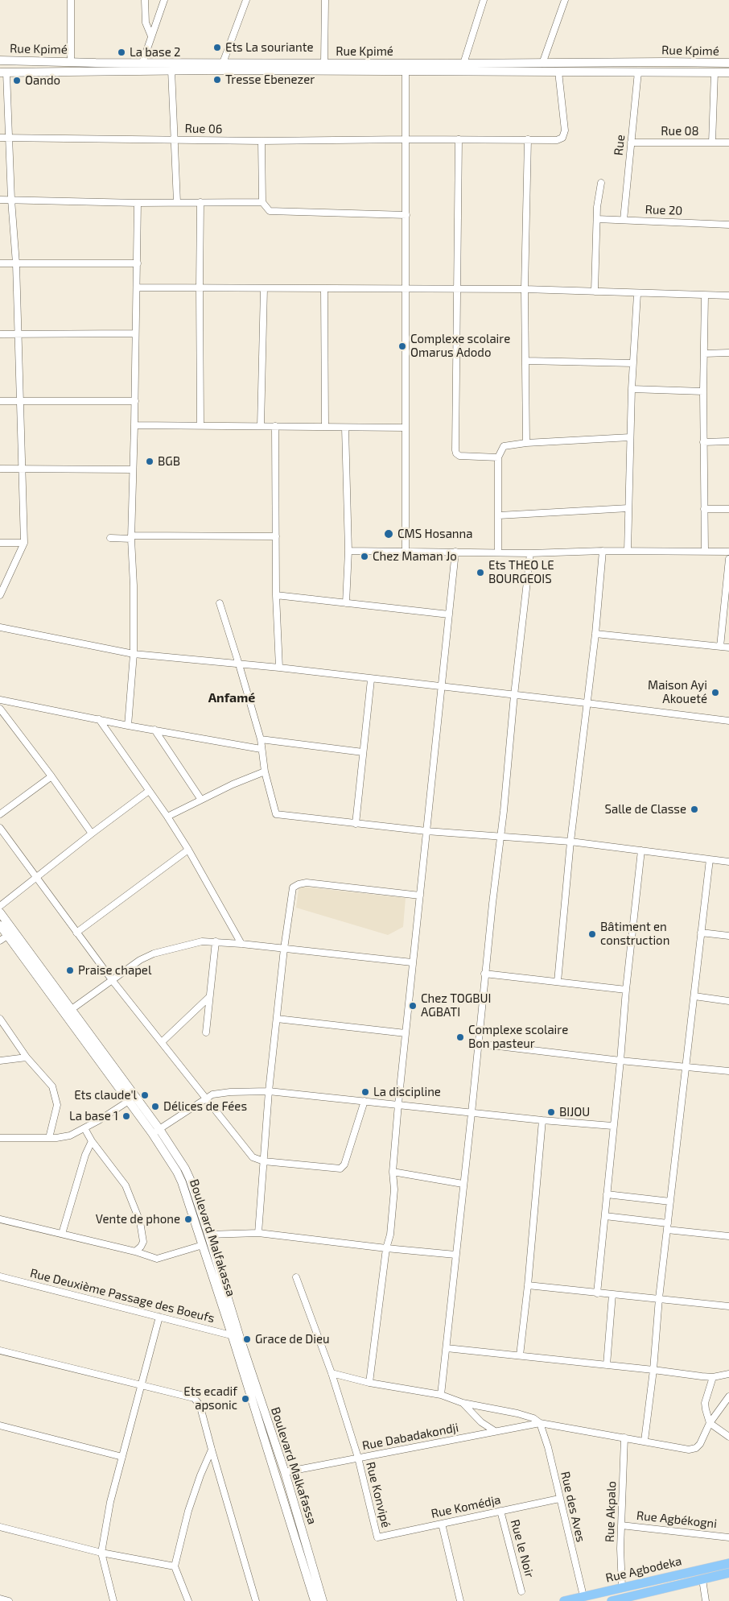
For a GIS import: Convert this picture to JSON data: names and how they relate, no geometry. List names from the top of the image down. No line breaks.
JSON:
{"streets":{"main road":["Rue Kpimé","Boulevard Malfakassa","Boulevard Malkafassa","Rue Agbodeka"],"street":["Rue 06","Rue 08","Rue","Rue 20","Rue Deuxième Passage des Boeufs","Rue Dabadakondji","Rue Konvipé","Rue Komédja","Rue des Aves","Rue Akpalo","Rue Agbékogni","Rue le Noir"]},"crossings":[["Rue Kpimé","Rue 06"],["Rue Kpimé","Rue"],["Rue 08","Rue"],["Rue","Rue 20"],["Boulevard Malfakassa","Rue Deuxième Passage des Boeufs"],["Boulevard Malfakassa","Boulevard Malkafassa"],["Rue Deuxième Passage des Boeufs","Boulevard Malkafassa"],["Rue Dabadakondji","Boulevard Malkafassa"],["Rue Dabadakondji","Rue Konvipé"],["Rue Dabadakondji","Rue des Aves"],["Rue Konvipé","Rue Komédja"],["Rue Komédja","Rue des Aves"],["Rue Komédja","Rue le Noir"],["Rue des Aves","Rue Agbodeka"],["Rue Akpalo","Rue Agbékogni"],["Rue Akpalo","Rue Agbodeka"]],"districts":["Anfamé"],"places":["Ets La souriante","La base 2","Tresse Ebenezer","Oando","Complexe scolaire Omarus Adodo","BGB","CMS Hosanna","Chez Maman Jo","Ets THEO LE BOURGEOIS","Maison Ayi Akoueté","Salle de Classe","Bâtiment en construction","Praise chapel","Chez TOGBUI AGBATI","Complexe scolaire Bon pasteur","La discipline","Ets claude'l","Délices de Fées","BIJOU","La base 1","Vente de phone","Grace de Dieu","Ets ecadif apsonic"]}
